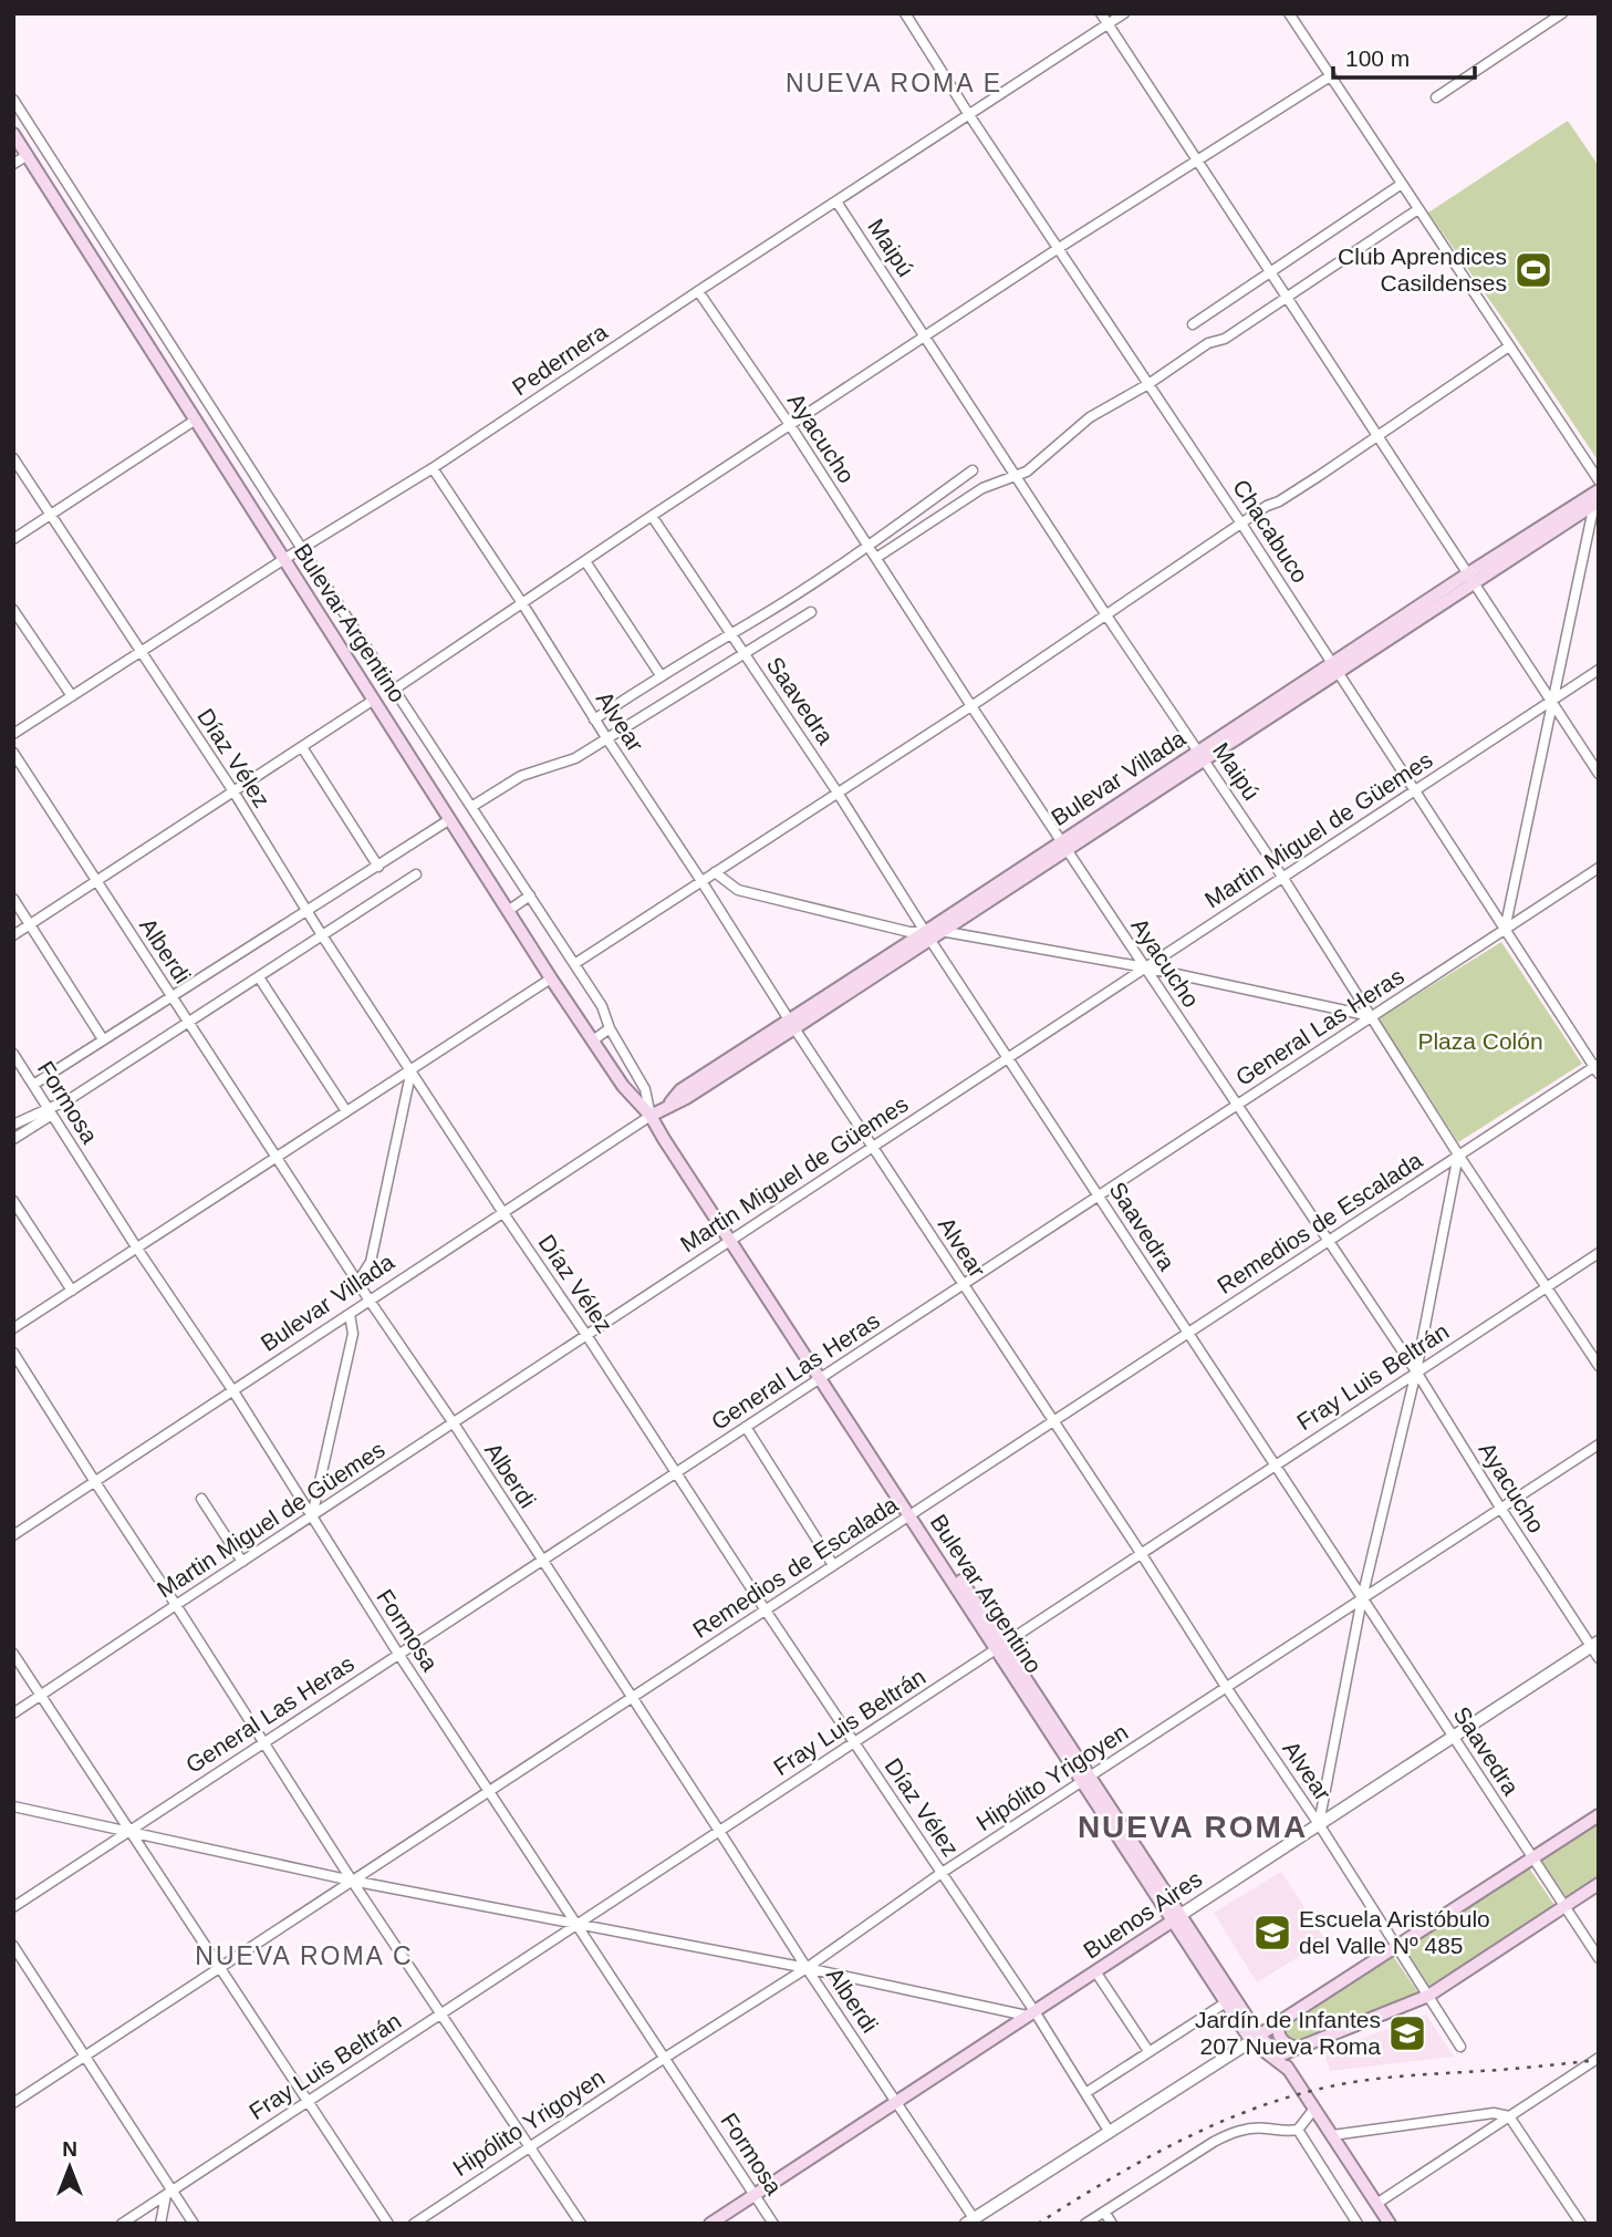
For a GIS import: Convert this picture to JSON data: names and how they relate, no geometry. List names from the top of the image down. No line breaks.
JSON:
{"streets":{"main road":["Bulevar Argentino","Bulevar Villada","Buenos Aires"],"street":["Maipú","Pedernera","Ayacucho","Chacabuco","Saavedra","Alvear","Díaz Vélez","Martin Miguel de Güemes","Alberdi","General Las Heras","Formosa","Remedios de Escalada","Fray Luis Beltrán","Hipólito Yrigoyen"]},"crossings":[["Maipú","Pedernera"],["Maipú","Bulevar Villada"],["Maipú","Martin Miguel de Güemes"],["Maipú","General Las Heras"],["Maipú","Remedios de Escalada"],["Maipú","Fray Luis Beltrán"],["Pedernera","Ayacucho"],["Pedernera","Chacabuco"],["Pedernera","Bulevar Argentino"],["Pedernera","Alvear"],["Pedernera","Díaz Vélez"],["Ayacucho","Bulevar Villada"],["Ayacucho","Martin Miguel de Güemes"],["Ayacucho","General Las Heras"],["Ayacucho","Remedios de Escalada"],["Ayacucho","Fray Luis Beltrán"],["Ayacucho","Hipólito Yrigoyen"],["Ayacucho","Buenos Aires"],["Chacabuco","Bulevar Villada"],["Chacabuco","Martin Miguel de Güemes"],["Chacabuco","General Las Heras"],["Chacabuco","Remedios de Escalada"],["Bulevar Argentino","Bulevar Villada"],["Bulevar Argentino","Martin Miguel de Güemes"],["Bulevar Argentino","General Las Heras"],["Bulevar Argentino","Remedios de Escalada"],["Bulevar Argentino","Fray Luis Beltrán"],["Bulevar Argentino","Hipólito Yrigoyen"],["Bulevar Argentino","Buenos Aires"],["Saavedra","Bulevar Villada"],["Saavedra","Martin Miguel de Güemes"],["Saavedra","General Las Heras"],["Saavedra","Remedios de Escalada"],["Saavedra","Fray Luis Beltrán"],["Saavedra","Hipólito Yrigoyen"],["Saavedra","Buenos Aires"],["Alvear","Bulevar Villada"],["Alvear","Martin Miguel de Güemes"],["Alvear","General Las Heras"],["Alvear","Remedios de Escalada"],["Alvear","Fray Luis Beltrán"],["Alvear","Hipólito Yrigoyen"],["Alvear","Buenos Aires"],["Díaz Vélez","Bulevar Villada"],["Díaz Vélez","Martin Miguel de Güemes"],["Díaz Vélez","General Las Heras"],["Díaz Vélez","Remedios de Escalada"],["Díaz Vélez","Fray Luis Beltrán"],["Díaz Vélez","Hipólito Yrigoyen"],["Díaz Vélez","Buenos Aires"],["Bulevar Villada","Alberdi"],["Bulevar Villada","Formosa"],["Martin Miguel de Güemes","Alberdi"],["Martin Miguel de Güemes","Formosa"],["Alberdi","General Las Heras"],["Alberdi","Remedios de Escalada"],["Alberdi","Fray Luis Beltrán"],["Alberdi","Hipólito Yrigoyen"],["Alberdi","Buenos Aires"],["General Las Heras","Formosa"],["Formosa","Remedios de Escalada"],["Formosa","Fray Luis Beltrán"],["Formosa","Hipólito Yrigoyen"],["Formosa","Buenos Aires"]],"districts":["NUEVA ROMA E","NUEVA ROMA","NUEVA ROMA C"],"parks":["Plaza Colón"],"places":{"sports":["Club Aprendices Casildenses"],"school or university":["Escuela Aristóbulo del Valle Nº 485","Jardín de Infantes 207 Nueva Roma"]},"scale_bar":"100 m","north":"top"}
